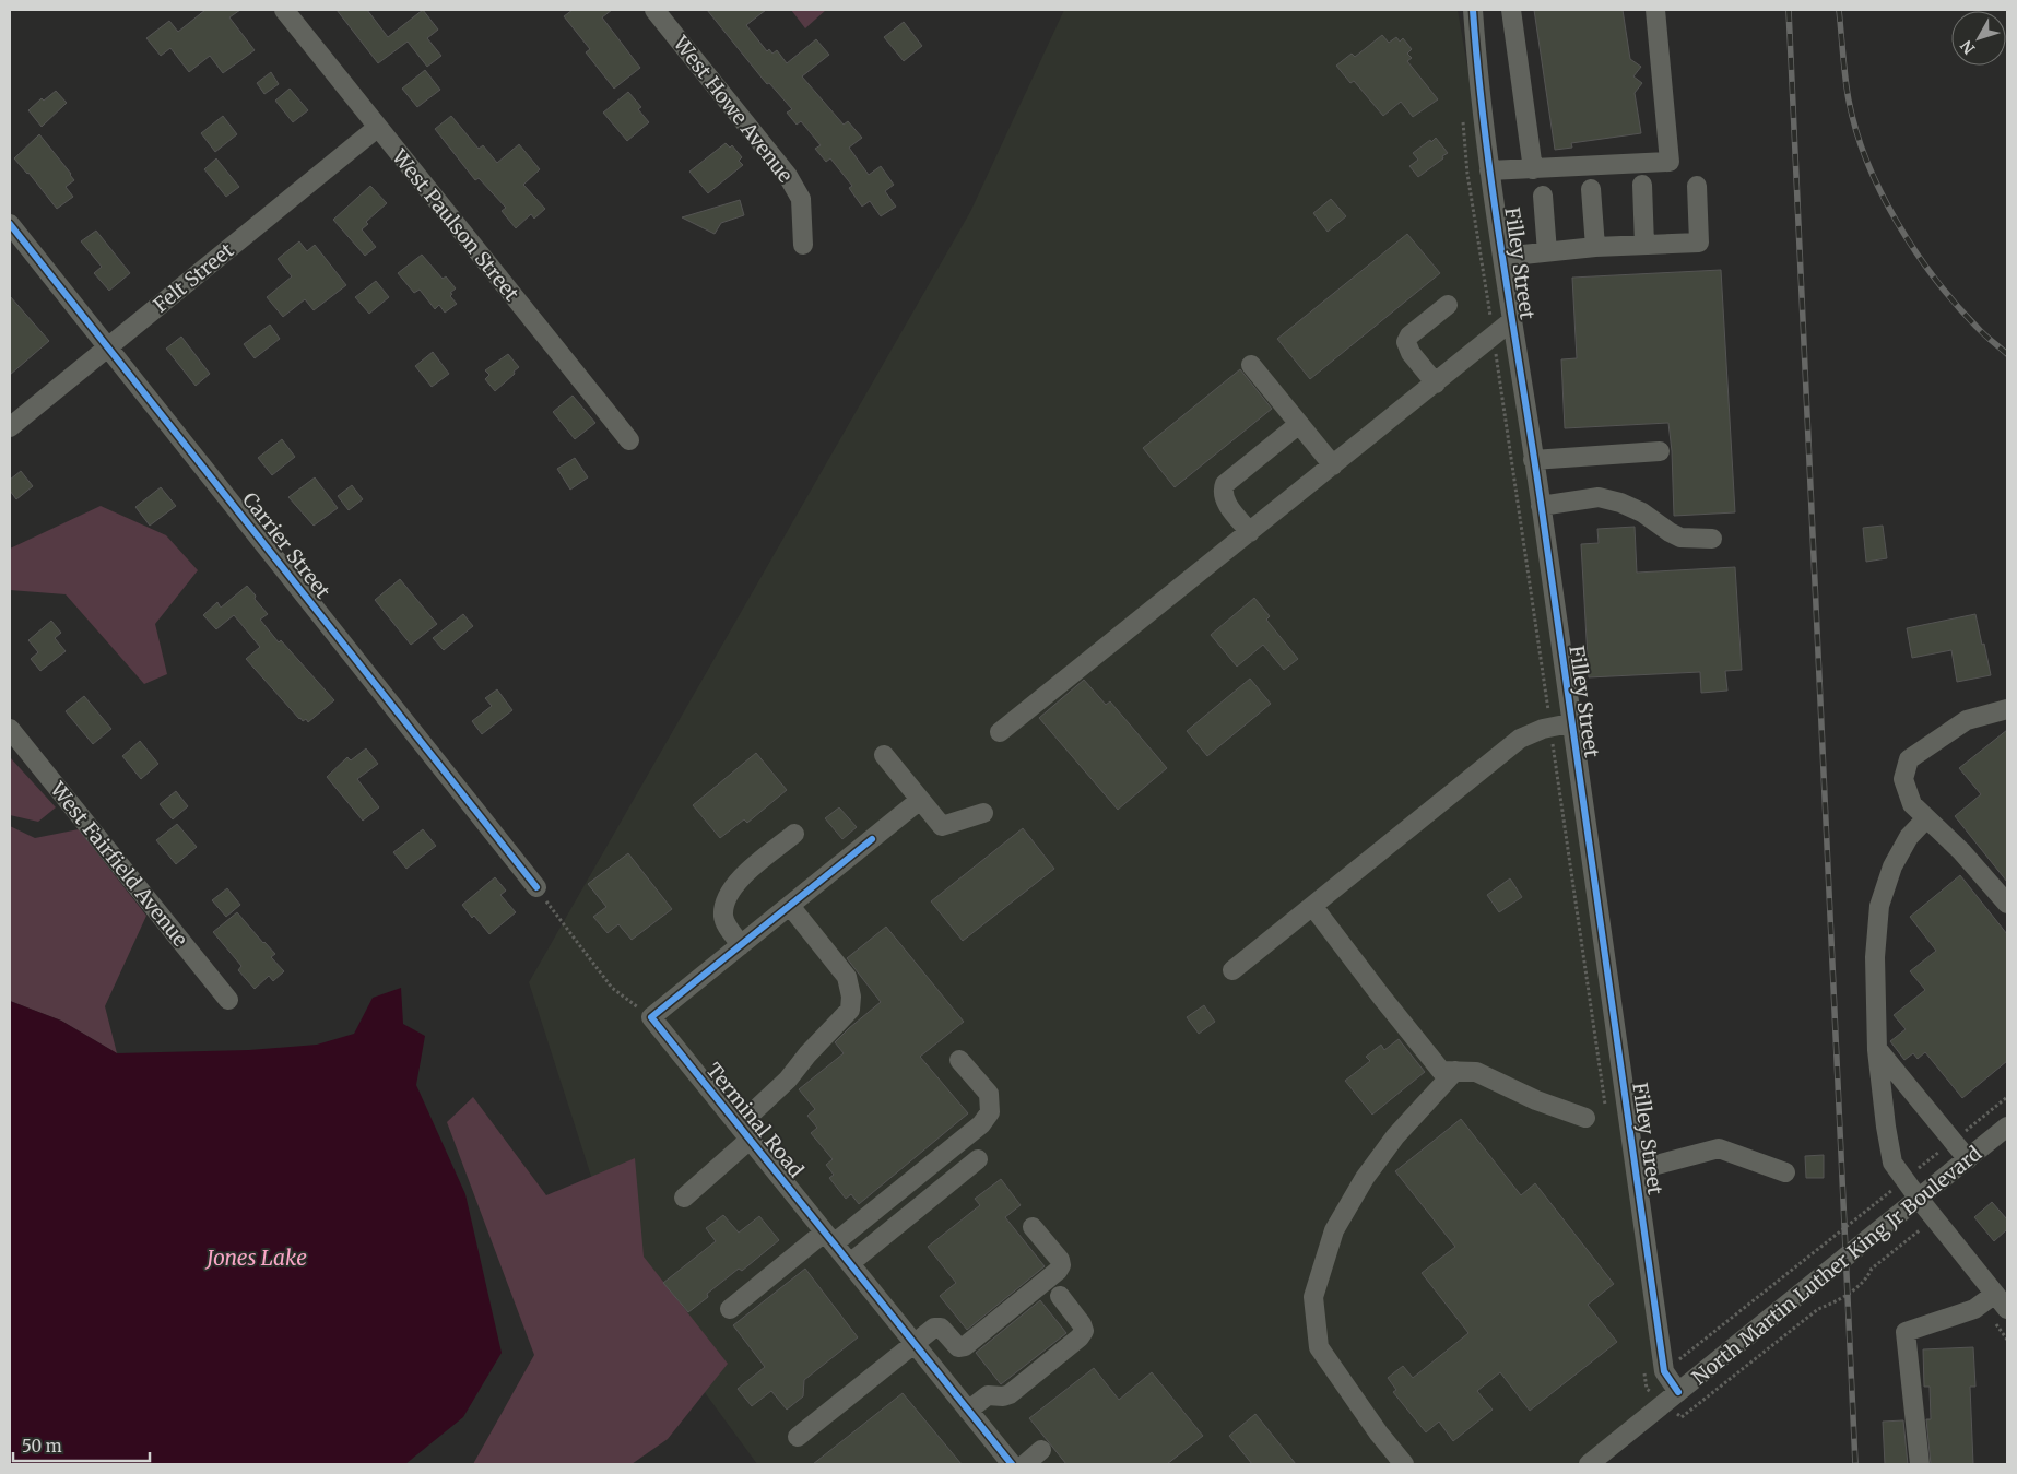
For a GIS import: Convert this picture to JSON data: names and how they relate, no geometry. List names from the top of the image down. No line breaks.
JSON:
{"streets":{"street":["West Howe Avenue","West Paulson Street","Filley Street","Felt Street","Carrier Street","West Fairfield Avenue","Terminal Road","North Martin Luther King Jr Boulevard"]},"crossings":[["West Paulson Street","Felt Street"],["Filley Street","North Martin Luther King Jr Boulevard"],["Felt Street","Carrier Street"]],"water":["Jones Lake"],"scale_bar":"50 m","north":"bottom left"}
